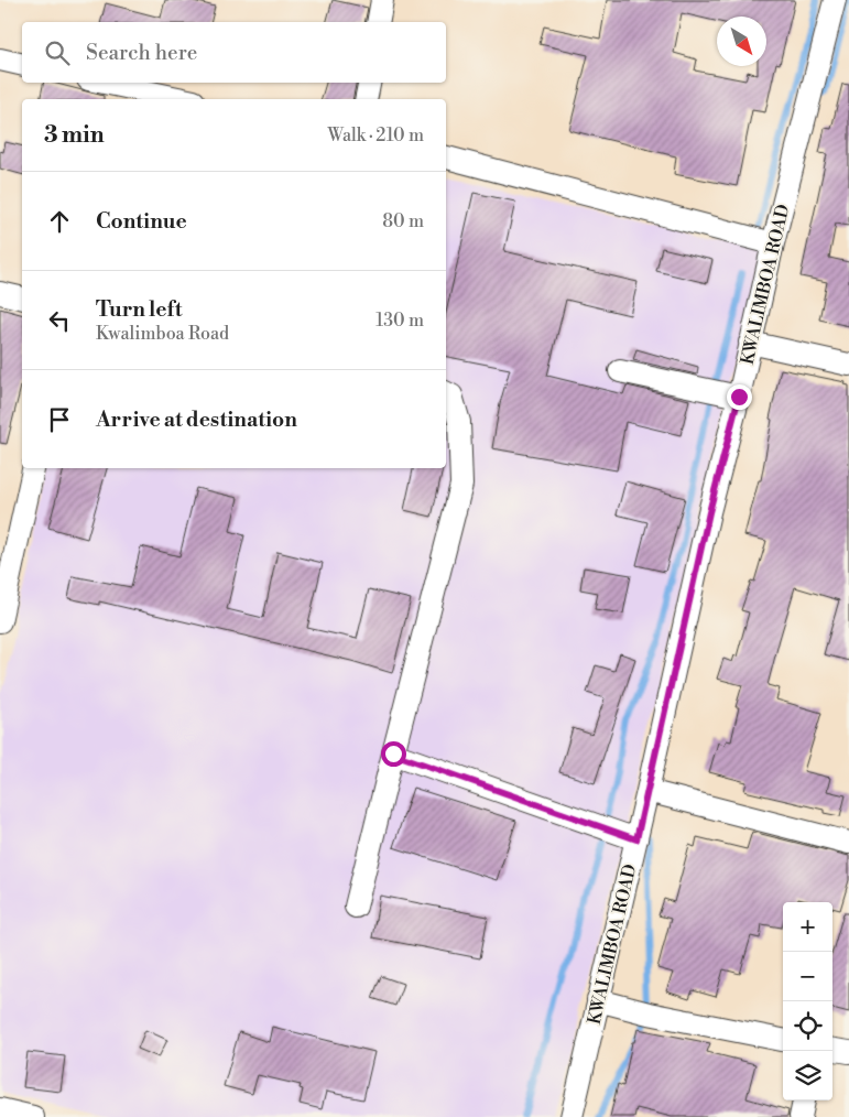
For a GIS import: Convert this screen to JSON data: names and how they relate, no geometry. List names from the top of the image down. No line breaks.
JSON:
{"streets":{"street":["KWALIMBOA ROAD"]},"north":"bottom right","page":{"search":"Search here","heading":["3 min","Walk · 210 m"],"list":[["Continue","80 m"],["Turn left","Kwalimboa Road","130 m"],"Arrive at destination"],"map_buttons":["+","−"]}}
